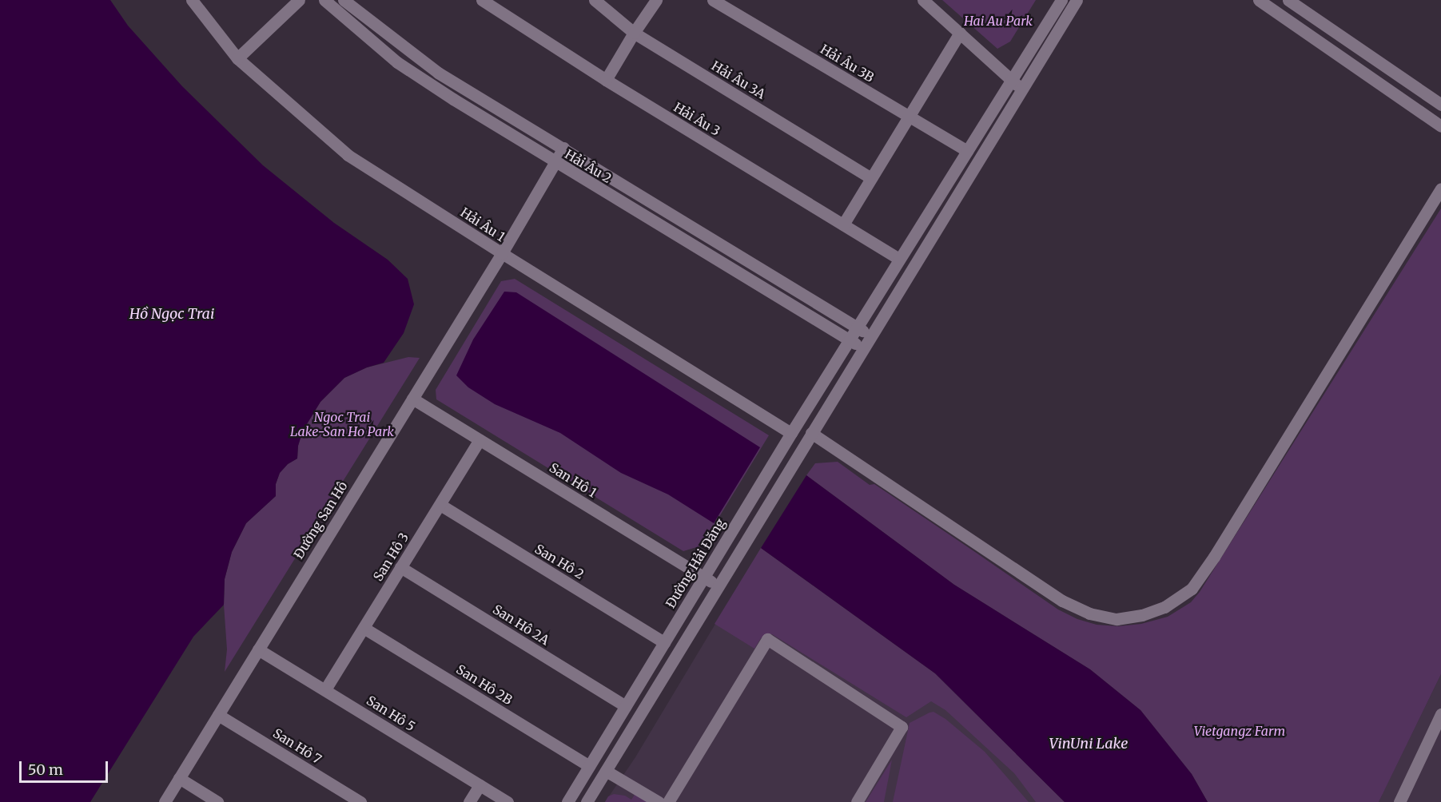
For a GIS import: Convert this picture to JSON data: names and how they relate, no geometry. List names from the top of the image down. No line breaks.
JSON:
{"streets":{"street":["Hải Âu 3B","Hải Âu 3A","Hải Âu 3","Hải Âu 2","Hải Âu 1","San Hô 1","Đường San Hô","San Hô 3","San Hô 2","Đường Hải Đăng","San Hô 2A","San Hô 2B","San Hô 5","San Hô 7"]},"crossings":[["Hải Âu 3B","Đường Hải Đăng"],["Hải Âu 3","Đường Hải Đăng"],["Hải Âu 2","Đường San Hô"],["Hải Âu 2","Đường Hải Đăng"],["Hải Âu 1","Đường San Hô"],["Hải Âu 1","Đường Hải Đăng"],["San Hô 1","Đường San Hô"],["San Hô 1","San Hô 3"],["San Hô 1","Đường Hải Đăng"],["Đường San Hô","San Hô 5"],["Đường San Hô","San Hô 7"],["San Hô 3","San Hô 2"],["San Hô 3","San Hô 2A"],["San Hô 3","San Hô 2B"],["San Hô 3","San Hô 5"],["San Hô 2","Đường Hải Đăng"],["Đường Hải Đăng","San Hô 2A"],["Đường Hải Đăng","San Hô 2B"]],"water":["Hồ Ngọc Trai","VinUni Lake"],"parks":["Hai Au Park","Ngoc Trai Lake-San Ho Park","Vietgangz Farm"],"scale_bar":"50 m"}
